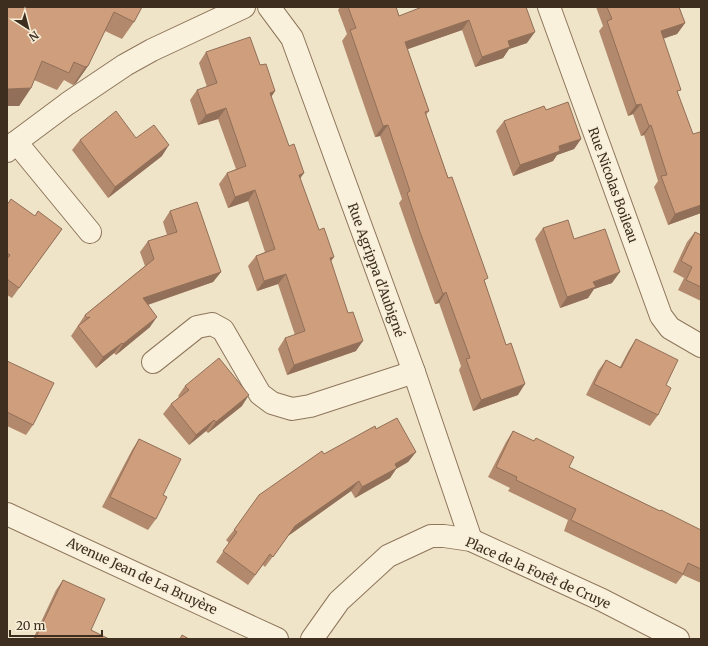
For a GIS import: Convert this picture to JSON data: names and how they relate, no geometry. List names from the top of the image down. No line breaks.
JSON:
{"streets":{"street":["Rue Nicolas Boileau","Rue Agrippa d'Aubigné","Place de la Forêt de Cruye","Avenue Jean de La Bruyère"]},"crossings":[["Rue Agrippa d'Aubigné","Place de la Forêt de Cruye"]],"scale_bar":"20 m","north":"bottom right"}
